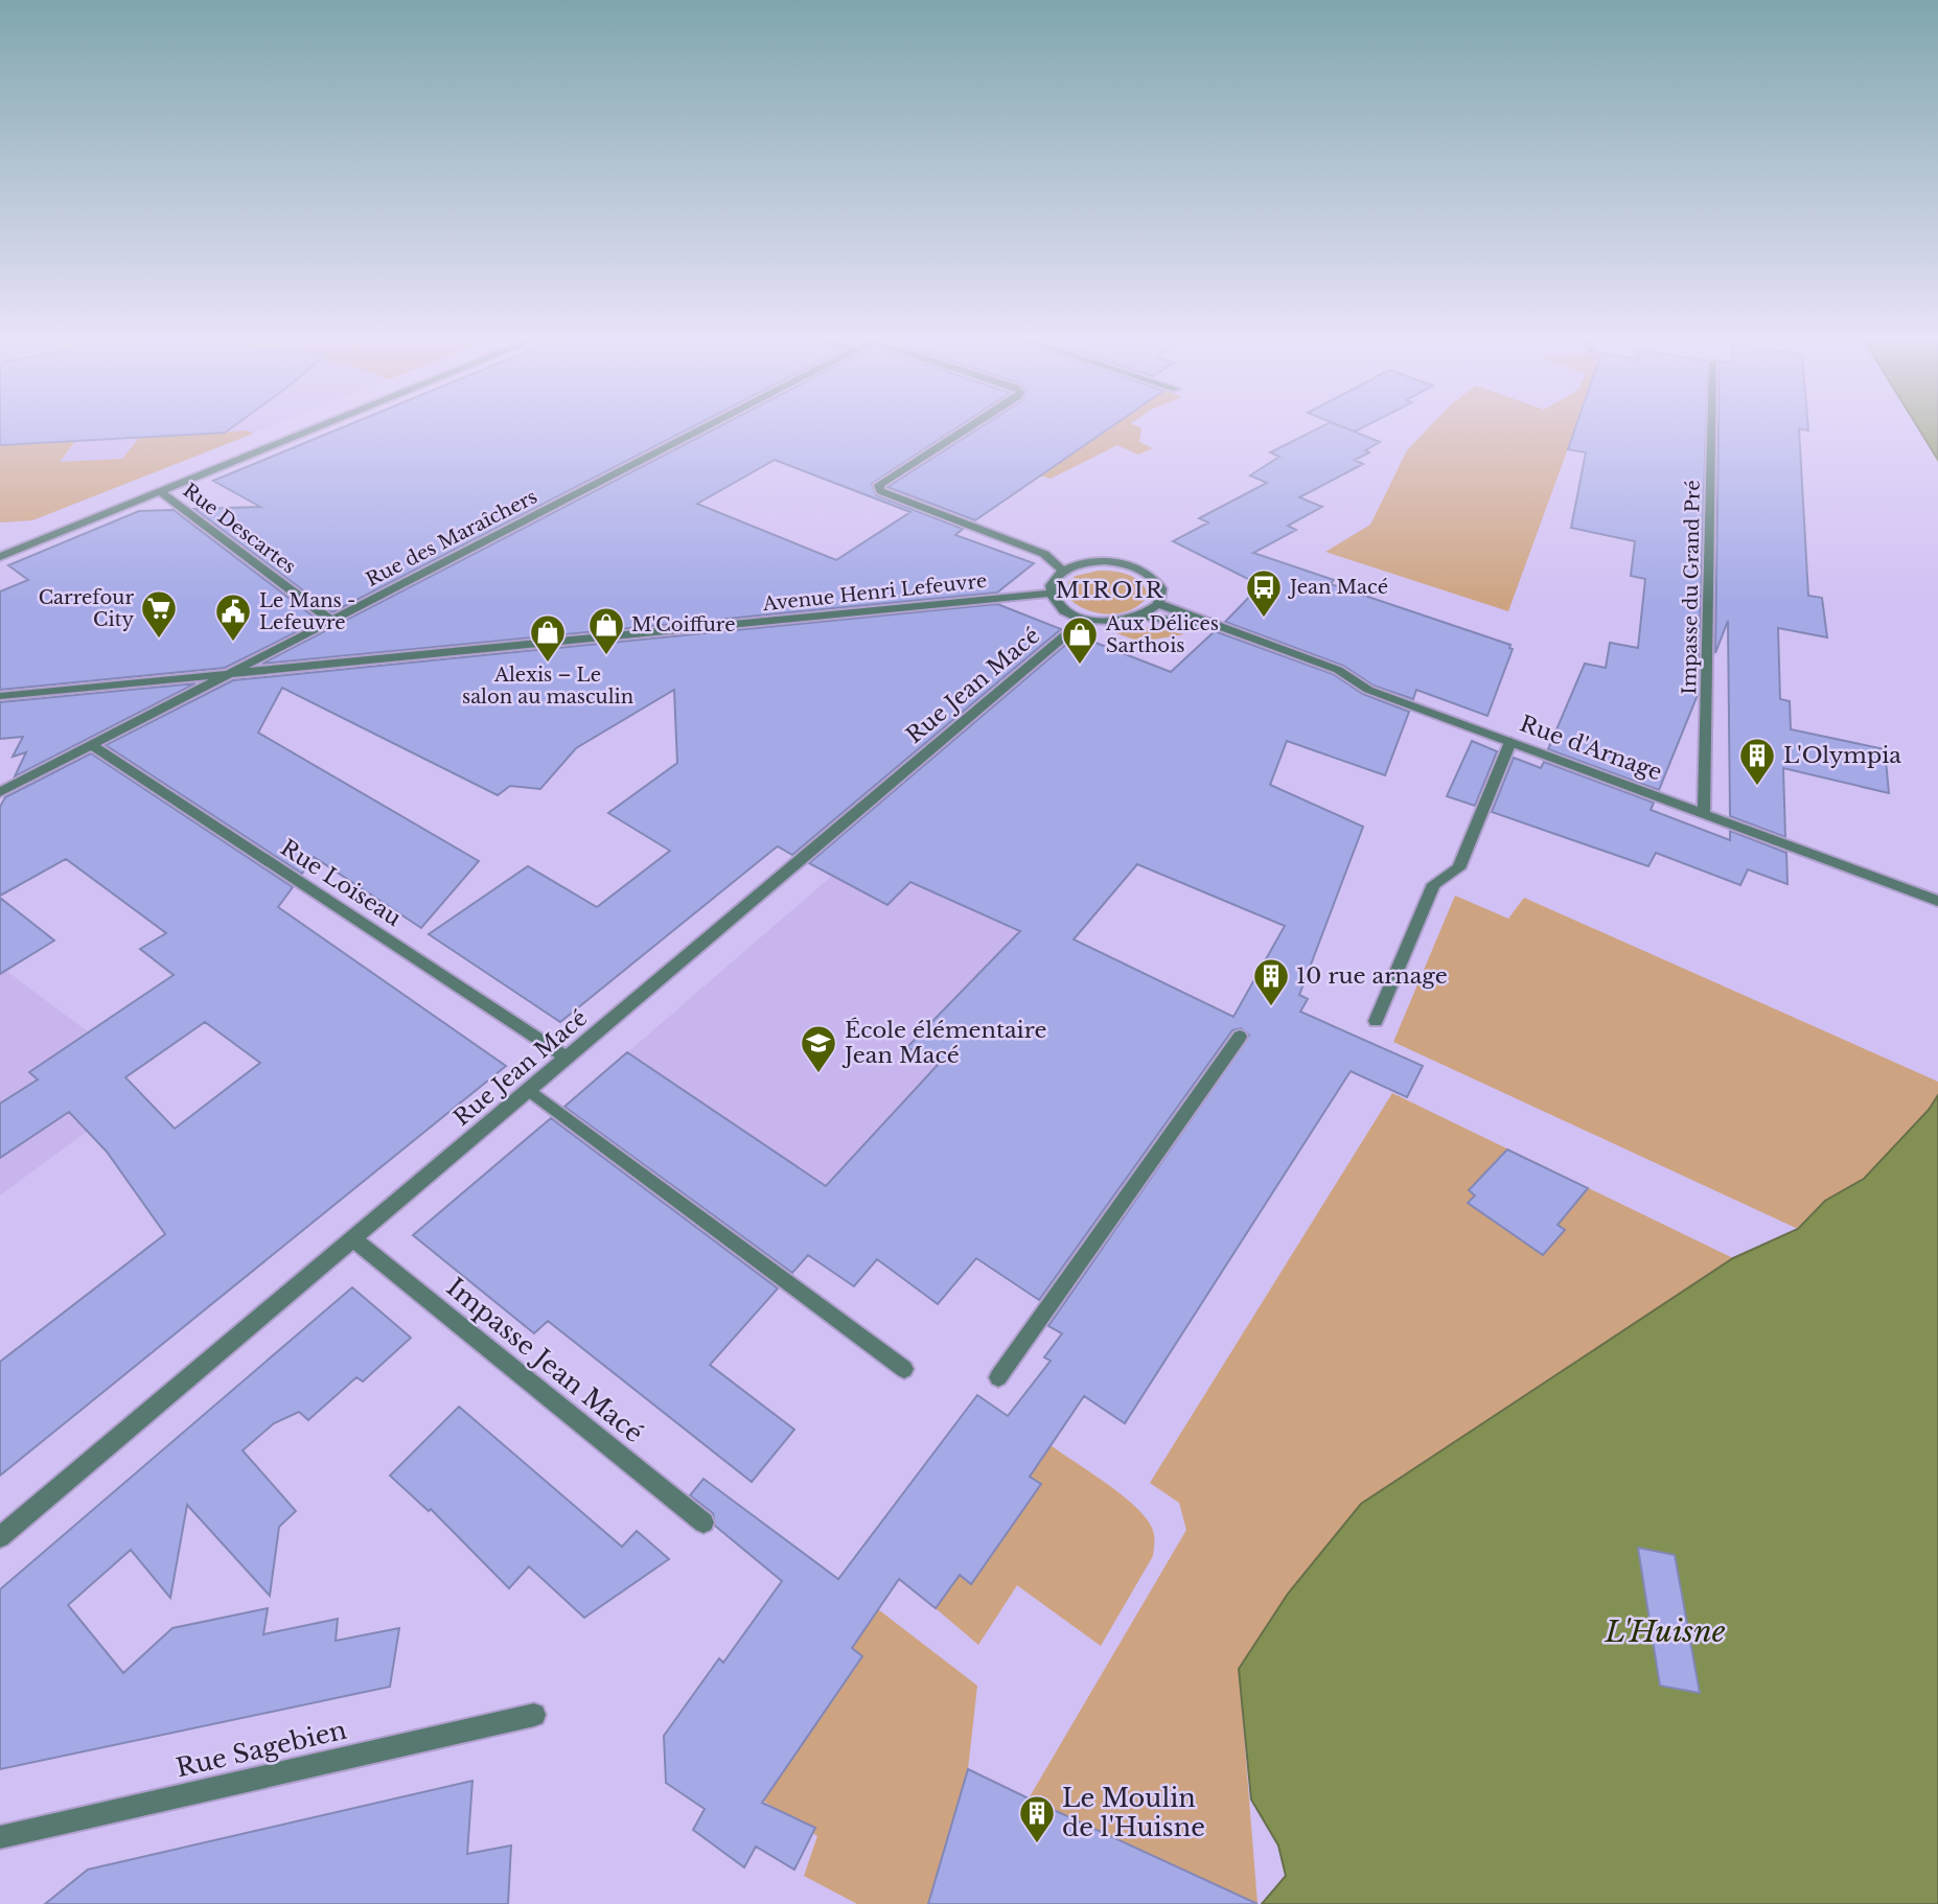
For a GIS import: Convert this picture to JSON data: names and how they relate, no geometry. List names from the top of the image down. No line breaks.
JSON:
{"streets":{"street":["Rue Descartes","Rue des Maraîchers","Impasse du Grand Pré","Avenue Henri Lefeuvre","Rue Jean Macé","Rue d'Arnage","Rue Loiseau","Impasse Jean Macé","Rue Sagebien"]},"crossings":[["Rue Descartes","Rue des Maraîchers"],["Rue des Maraîchers","Avenue Henri Lefeuvre"],["Rue des Maraîchers","Rue Loiseau"],["Impasse du Grand Pré","Rue d'Arnage"],["Rue Jean Macé","Rue Loiseau"],["Rue Jean Macé","Impasse Jean Macé"]],"districts":["MIROIR"],"water":["L'Huisne"],"places":{"bus stop":["Jean Macé"],"supermarket":["Carrefour City"],"public building":["Le Mans - Lefeuvre"],"shop":["M'Coiffure","Alexis – Le salon au masculin","Aux Délices Sarthois"],"building":["L'Olympia","10 rue arnage","Le Moulin de l'Huisne"],"school or university":["École élémentaire Jean Macé"]}}
